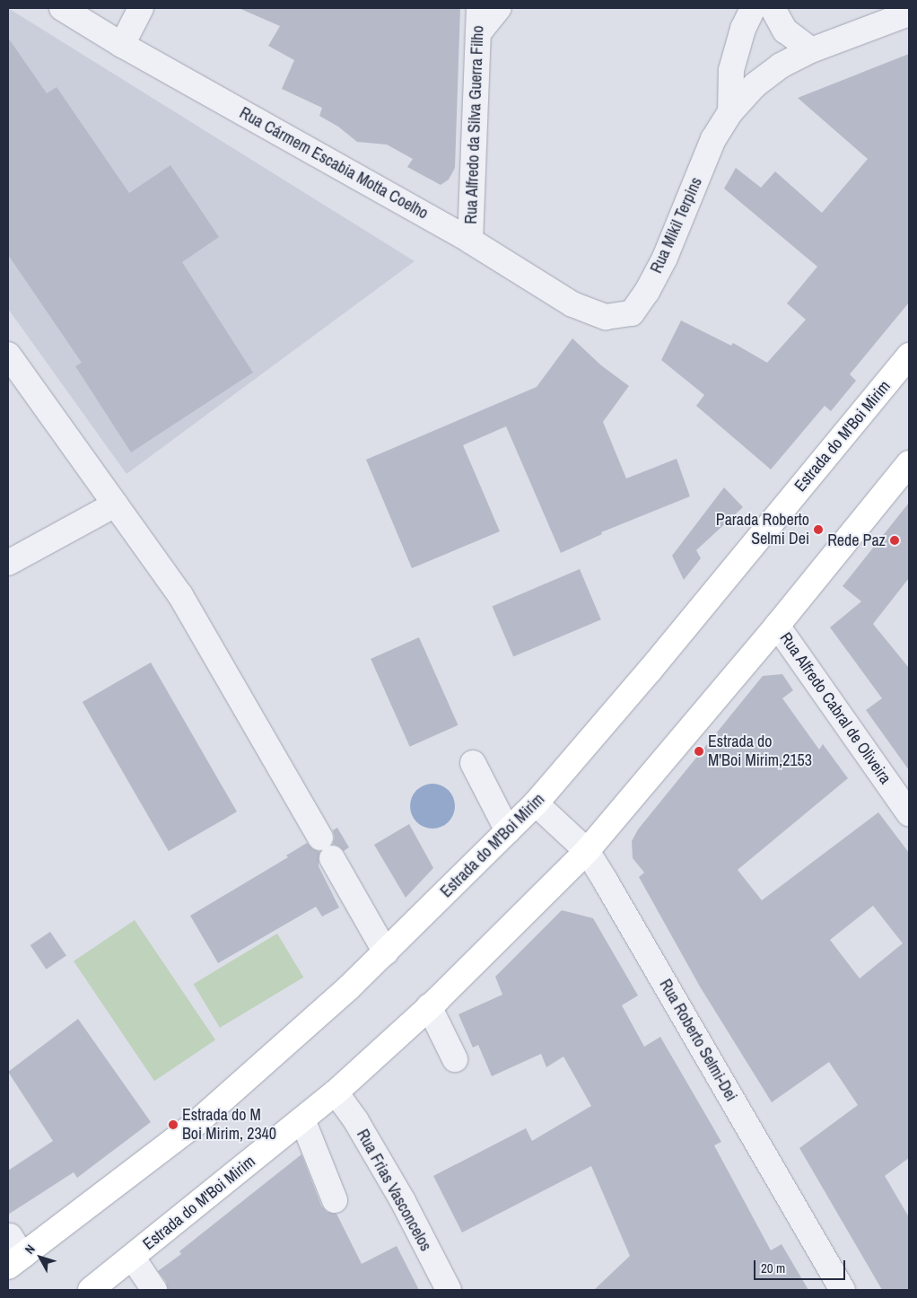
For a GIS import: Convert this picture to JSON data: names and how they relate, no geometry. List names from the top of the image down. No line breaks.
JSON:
{"streets":{"main road":["Estrada do M'Boi Mirim"],"street":["Rua Alfredo da Silva Guerra Filho","Rua Cármem Escabia Motta Coelho","Rua Mikil Terpins","Rua Alfredo Cabral de Oliveira","Rua Roberto Selmi-Dei","Rua Frias Vasconcelos"]},"crossings":[["Rua Alfredo da Silva Guerra Filho","Rua Cármem Escabia Motta Coelho"],["Rua Cármem Escabia Motta Coelho","Rua Mikil Terpins"],["Estrada do M'Boi Mirim","Rua Alfredo Cabral de Oliveira"],["Estrada do M'Boi Mirim","Rua Roberto Selmi-Dei"],["Estrada do M'Boi Mirim","Rua Frias Vasconcelos"]],"places":["Parada Roberto Selmi Dei","Rede Paz","Estrada do M'Boi Mirim,2153","Estrada do M Boi Mirim, 2340"],"scale_bar":"20 m","north":"top left"}
